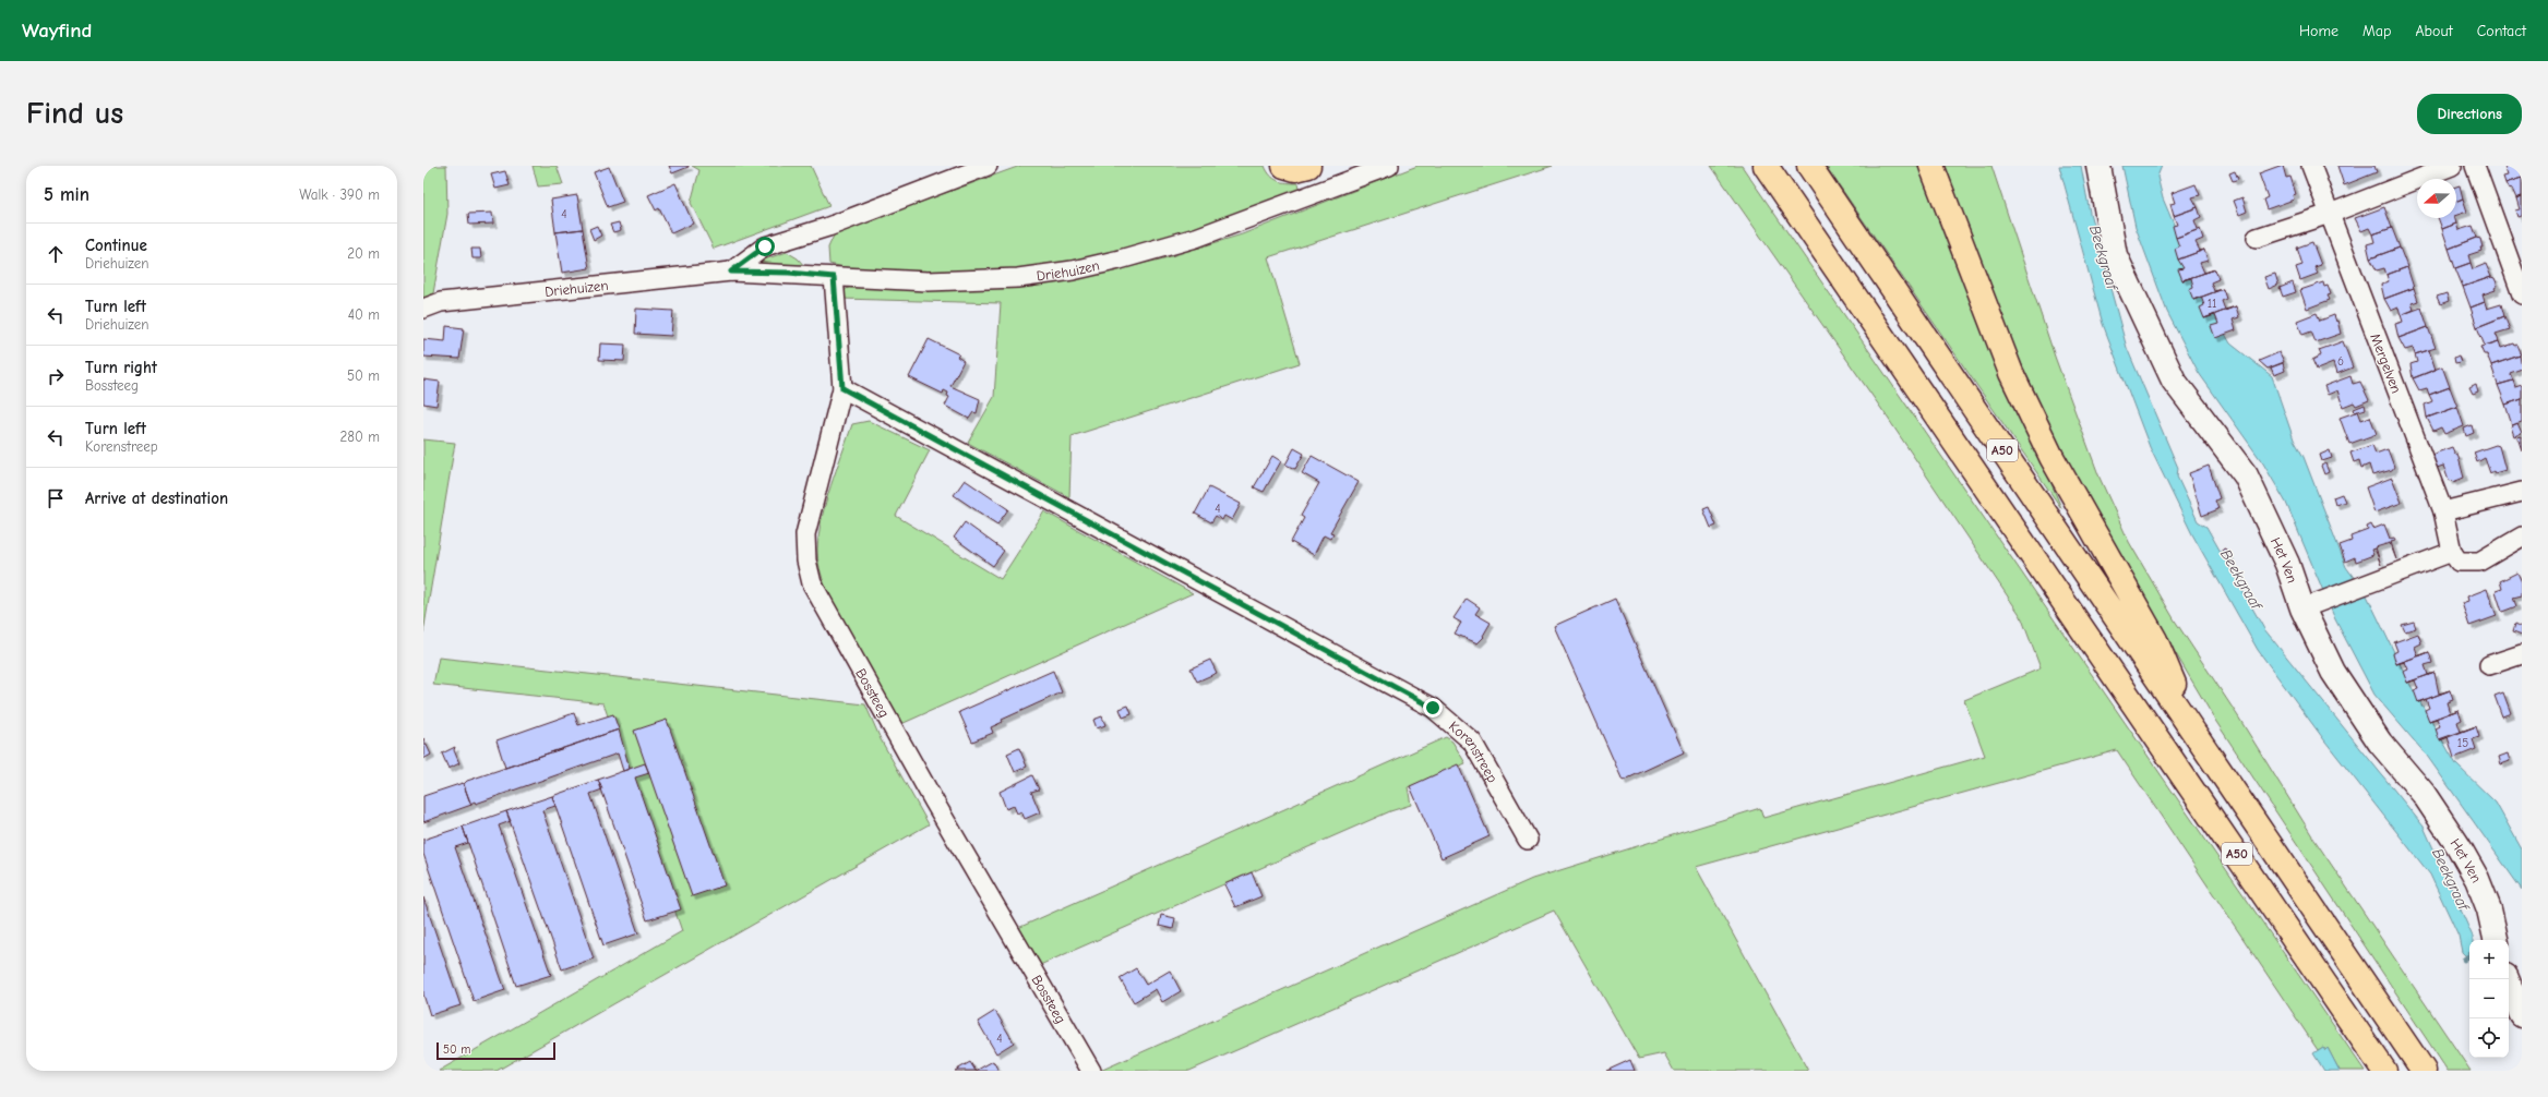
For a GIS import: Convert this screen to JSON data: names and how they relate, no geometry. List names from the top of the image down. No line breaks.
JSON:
{"streets":{"highway":["A50"],"street":["Driehuizen","Mergelven","Het Ven","Bossteeg","Korenstreep"]},"crossings":[["Driehuizen","Bossteeg"],["Bossteeg","Korenstreep"]],"water":["Beekgraaf"],"house_numbers":["4","11","6","4","15","4"],"scale_bar":"50 m","north":"left","page":{"header":"Wayfind","nav":["Home","Map","About","Contact"],"buttons":"Directions","title":"Find us","heading":["5 min","Walk · 390 m"],"list":[["Continue","Driehuizen","20 m"],["Turn left","Driehuizen","40 m"],["Turn right","Bossteeg","50 m"],["Turn left","Korenstreep","280 m"],"Arrive at destination"],"map_buttons":["+","−"],"scale":"50 m"}}
